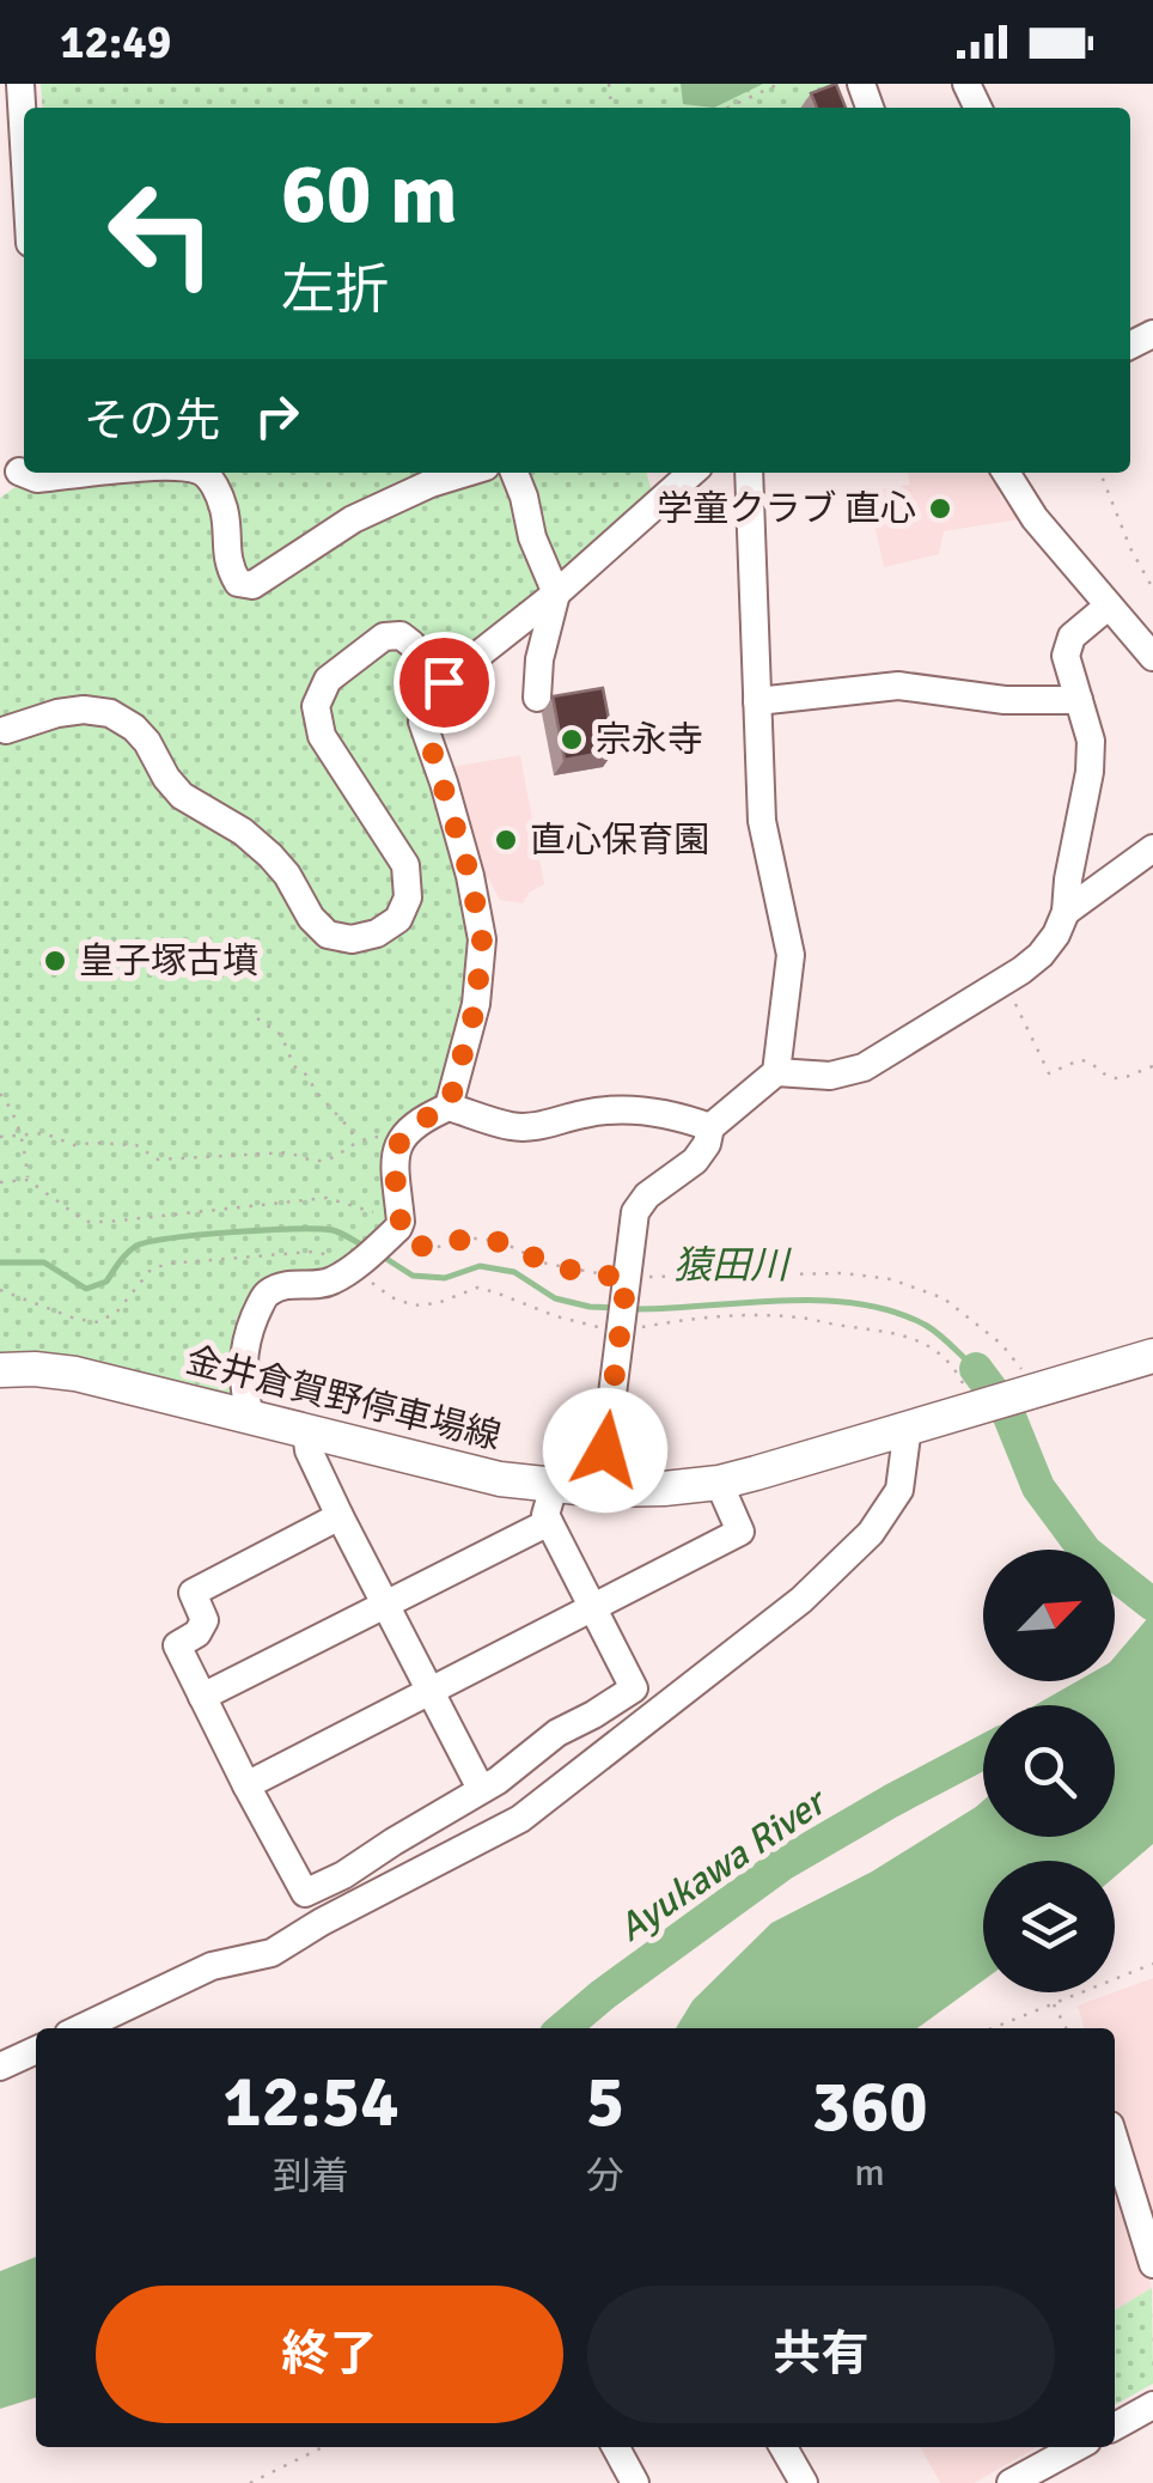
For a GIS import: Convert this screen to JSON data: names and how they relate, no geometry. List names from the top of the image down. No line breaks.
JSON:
{"streets":{"main road":["金井倉賀野停車場線"]},"water":["猿田川","Ayukawa River"],"places":["学童クラブ 直心","宗永寺","直心保育園","皇子塚古墳"],"north":"top right","page":{"status":"12:49","turn":["60 m","左折"],"then":"その先","eta":["12:54","到着","5","分","360","m"],"buttons":["終了","共有"]}}
